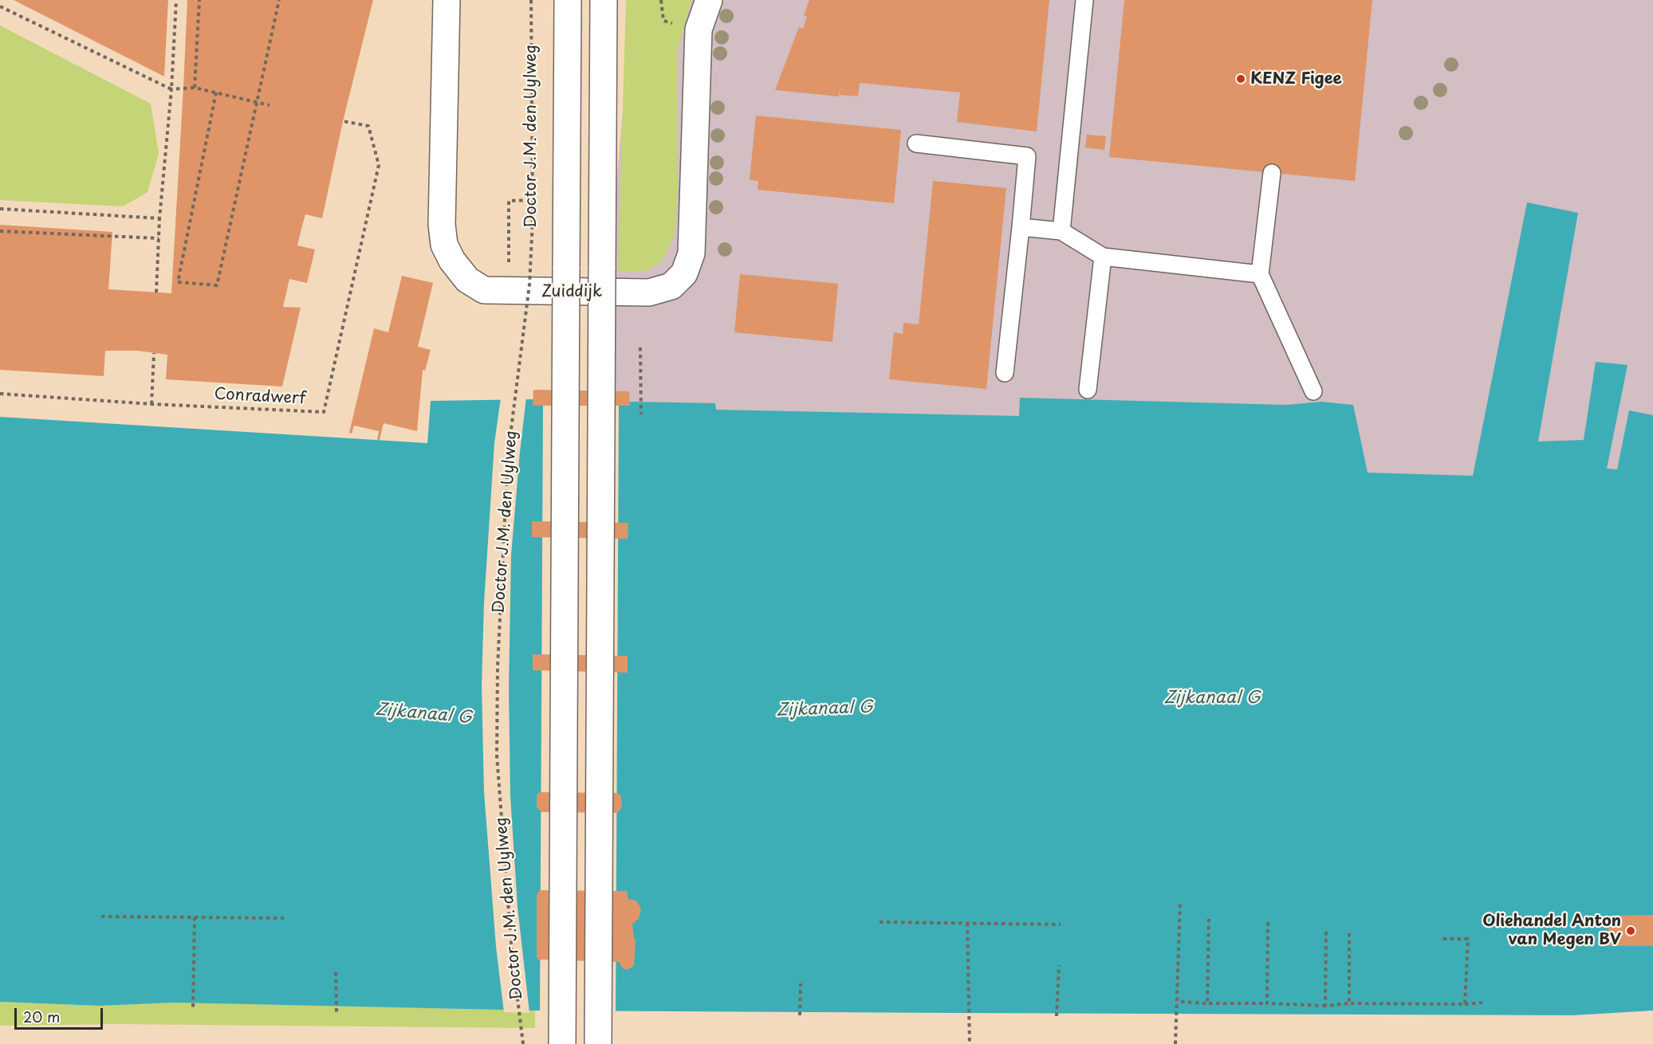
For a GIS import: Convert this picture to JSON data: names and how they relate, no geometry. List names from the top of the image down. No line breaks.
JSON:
{"streets":{"main road":["Zuiddijk"],"path":["Doctor J.M. den Uylweg","Conradwerf"]},"water":["Zijkanaal G"],"places":["KENZ Figee","Oliehandel Anton van Megen BV"],"scale_bar":"20 m"}
